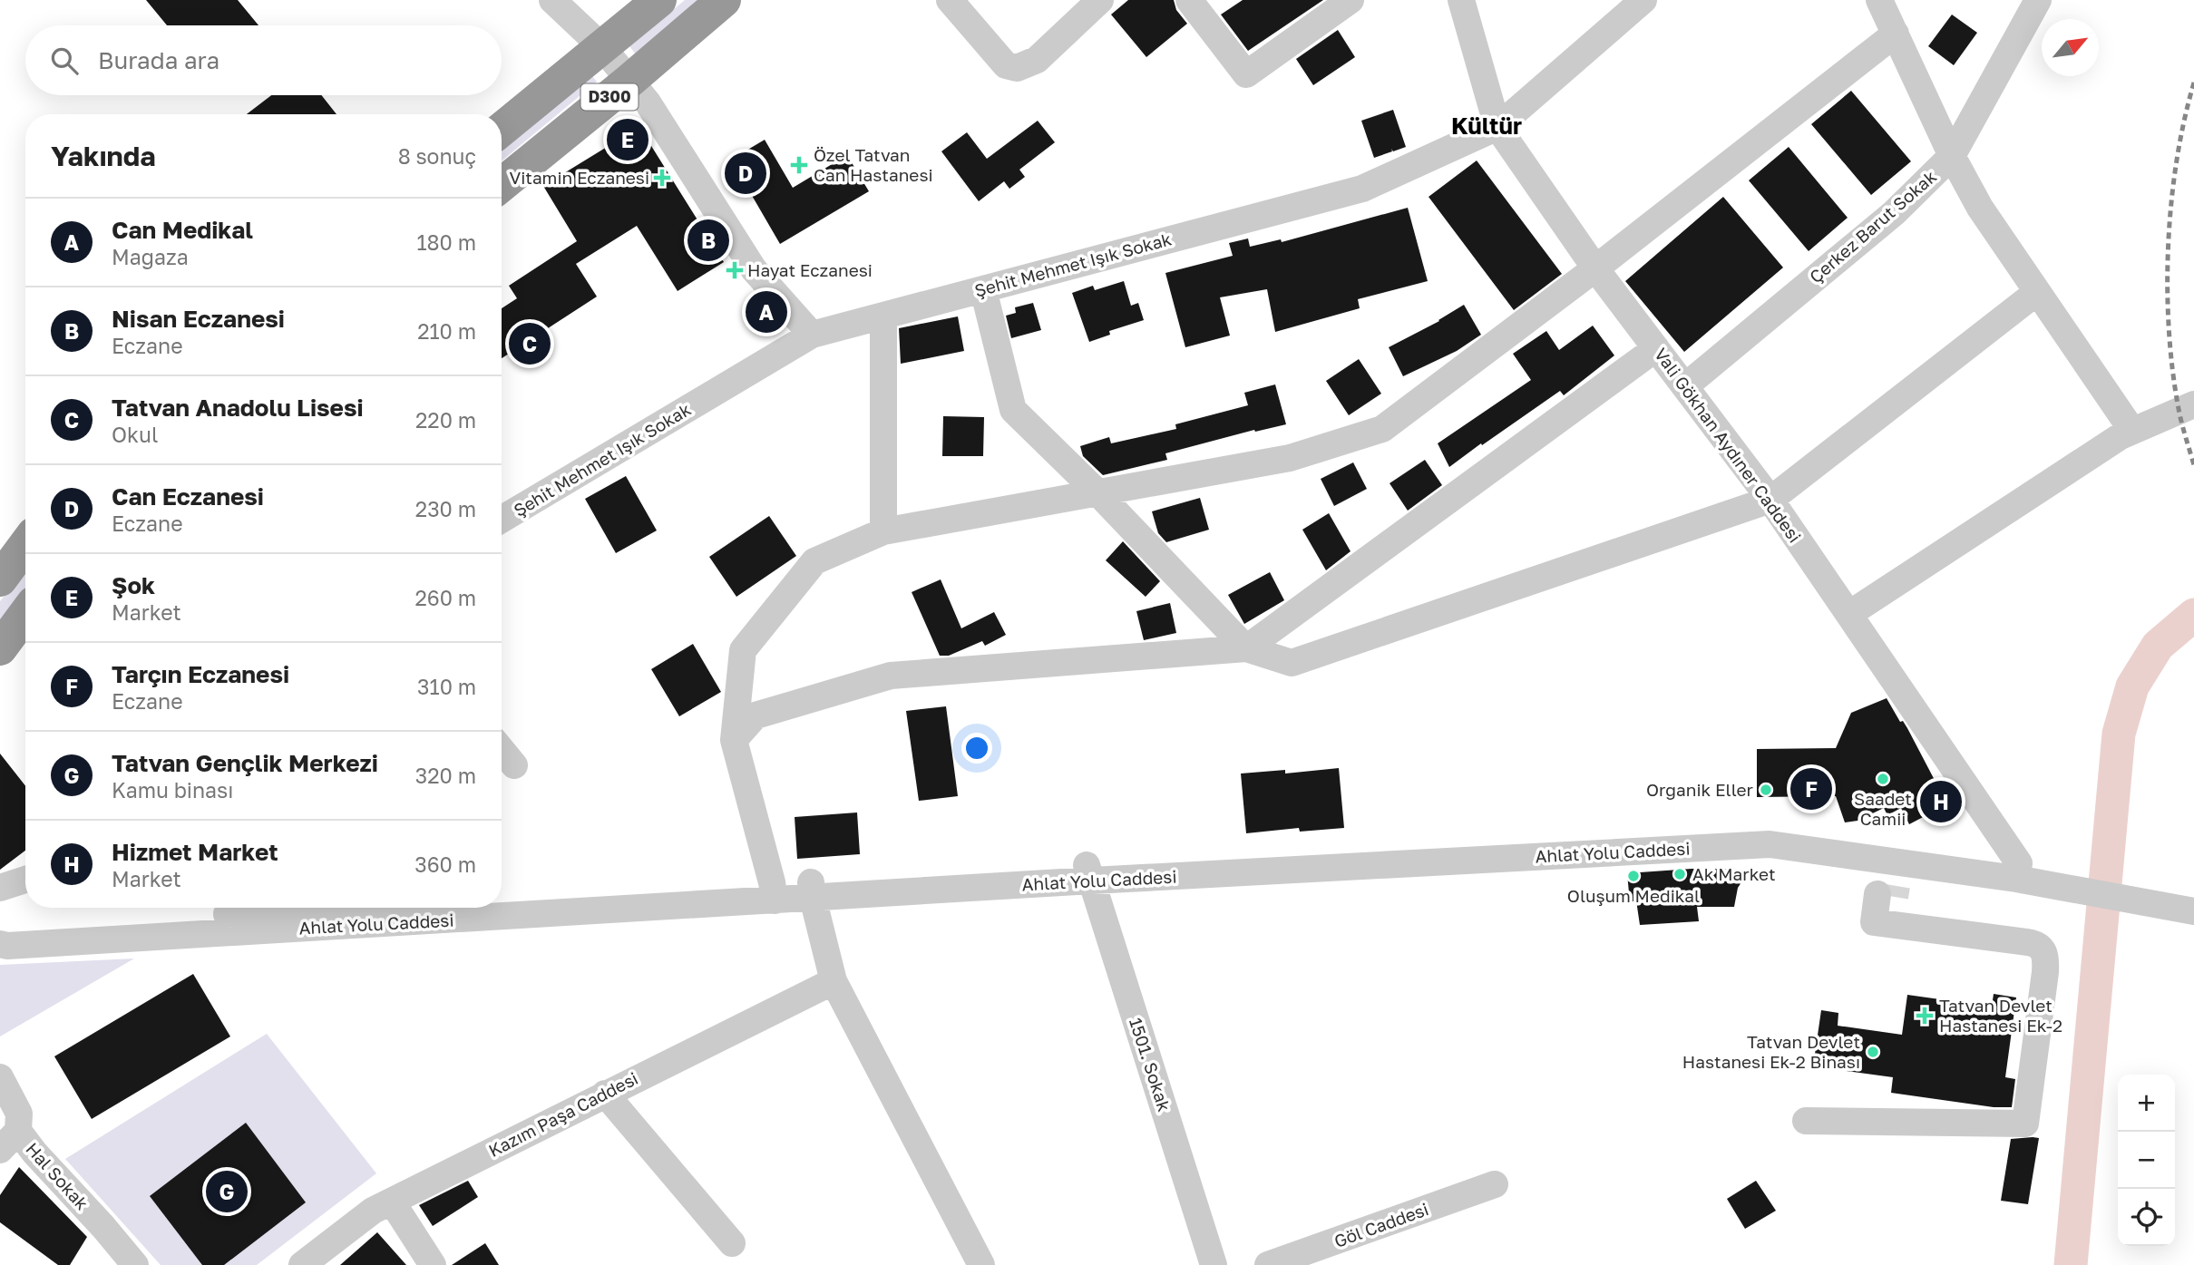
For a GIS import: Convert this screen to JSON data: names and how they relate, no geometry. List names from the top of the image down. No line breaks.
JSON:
{"streets":{"highway":["D300"],"street":["Çerkez Barut Sokak","Şehit Mehmet Işık Sokak","Vali Gökhan Aydıner Caddesi","Ahlat Yolu Caddesi","1501. Sokak","Kazım Paşa Caddesi","Hal Sokak","Göl Caddesi"]},"crossings":[["Çerkez Barut Sokak","Vali Gökhan Aydıner Caddesi"],["Şehit Mehmet Işık Sokak","Vali Gökhan Aydıner Caddesi"],["Vali Gökhan Aydıner Caddesi","Ahlat Yolu Caddesi"],["Ahlat Yolu Caddesi","1501. Sokak"]],"districts":["Kültür"],"places":{"health":["Özel Tatvan Can Hastanesi","Vitamin Eczanesi","Hayat Eczanesi","Tatvan Devlet Hastanesi Ek-2"],"other":["Saadet Camii","Organik Eller","Ak Market","Oluşum Medikal","Tatvan Devlet Hastanesi Ek-2 Binası"]},"north":"top right","page":{"search":"Burada ara","heading":["Yakında","8 sonuç"],"pins":["E","D","B","A","C","F","H","G"],"list":[{"mark":"A","name":"Can Medikal","note":"Mağaza","value":"180 m"},{"mark":"B","name":"Nisan Eczanesi","note":"Eczane","value":"210 m"},{"mark":"C","name":"Tatvan Anadolu Lisesi","note":"Okul","value":"220 m"},{"mark":"D","name":"Can Eczanesi","note":"Eczane","value":"230 m"},{"mark":"E","name":"Şok","note":"Market","value":"260 m"},{"mark":"F","name":"Tarçın Eczanesi","note":"Eczane","value":"310 m"},{"mark":"G","name":"Tatvan Gençlik Merkezi","note":"Kamu binası","value":"320 m"},{"mark":"H","name":"Hizmet Market","note":"Market","value":"360 m"}],"map_buttons":["+","−"]}}
